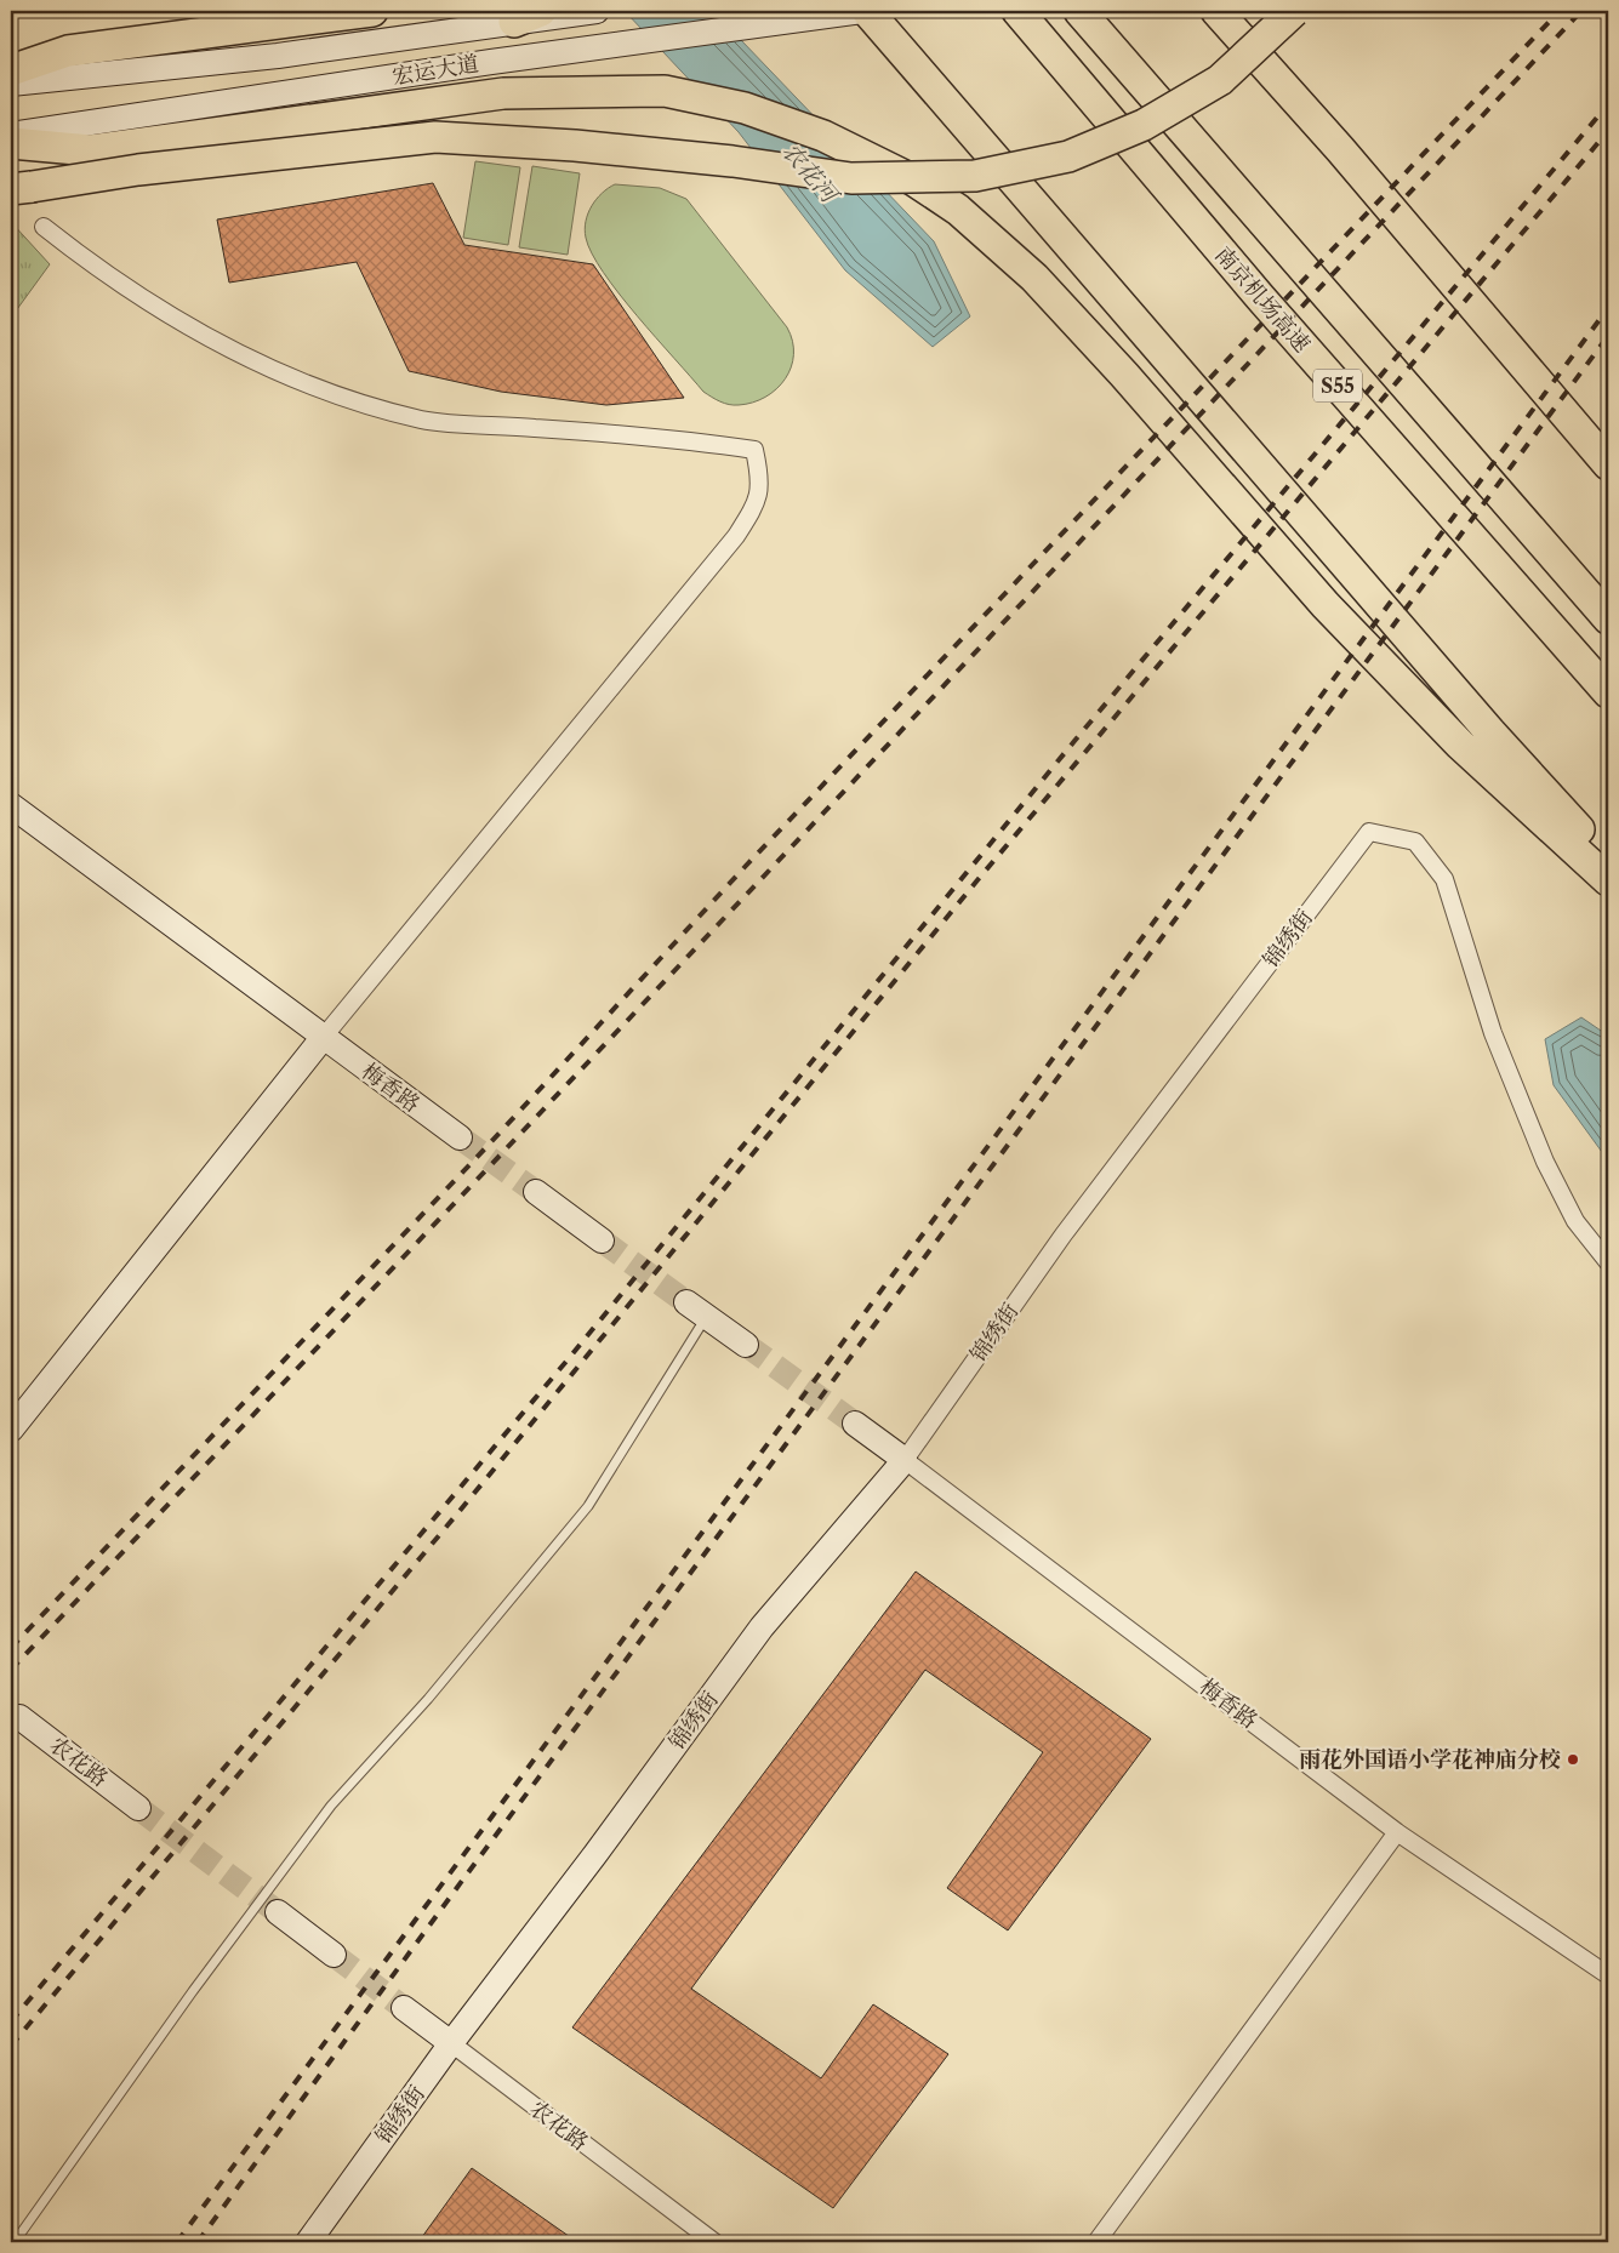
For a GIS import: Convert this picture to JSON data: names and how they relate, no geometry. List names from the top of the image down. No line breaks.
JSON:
{"streets":{"highway":["南京机场高速","S55"],"street":["宏运大道","锦绣街","梅香路","农花路"]},"crossings":[["锦绣街","梅香路"],["锦绣街","农花路"]],"water":["农花河"],"places":["雨花外国语小学花神庙分校"]}
